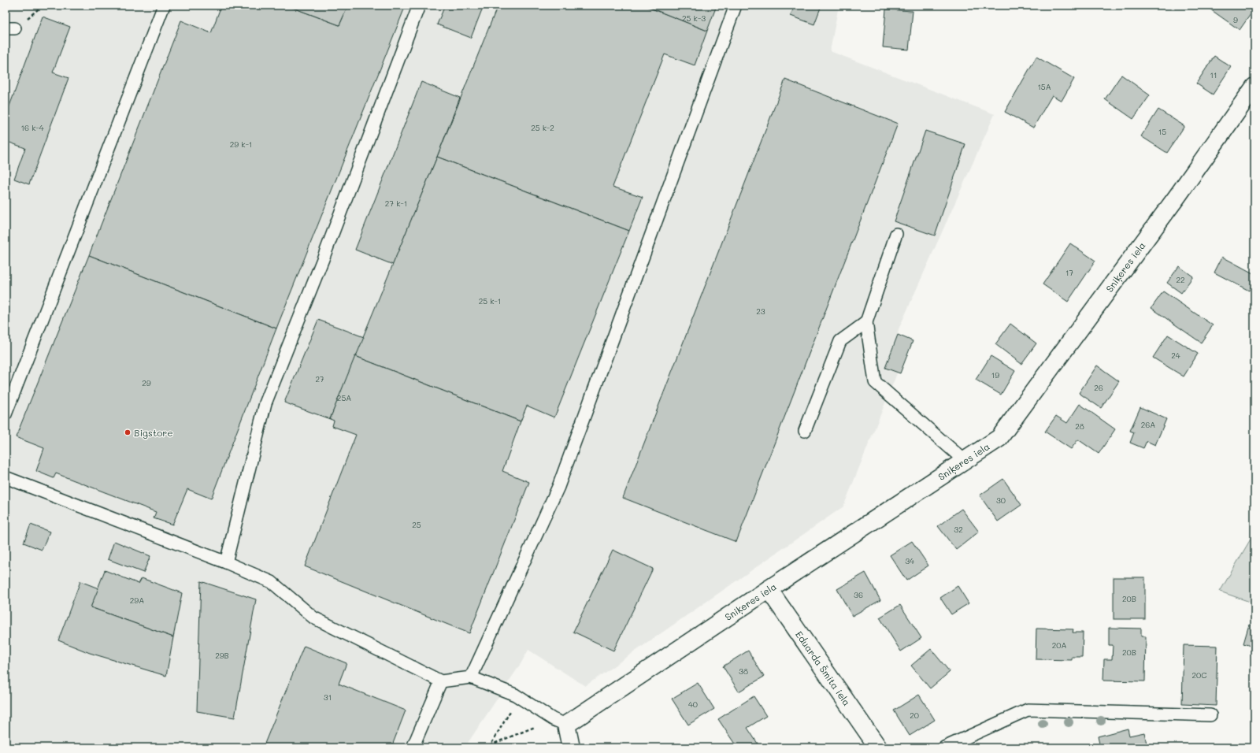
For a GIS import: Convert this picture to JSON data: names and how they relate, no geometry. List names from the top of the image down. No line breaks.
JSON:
{"streets":{"street":["Sniķeres iela","Eduarda Šmita iela"]},"crossings":[["Sniķeres iela","Eduarda Šmita iela"]],"places":["Bigstore"],"house_numbers":["25 k-3","9","11","15A","16 k-4","25 k-2","15","29 k-1","27 k-1","17","22","25 k-1","23","24","19","27","29","26","25A","26A","28","30","25","32","34","36","20B","29A","20A","20B","29B","38","20C","31","40","20"]}
